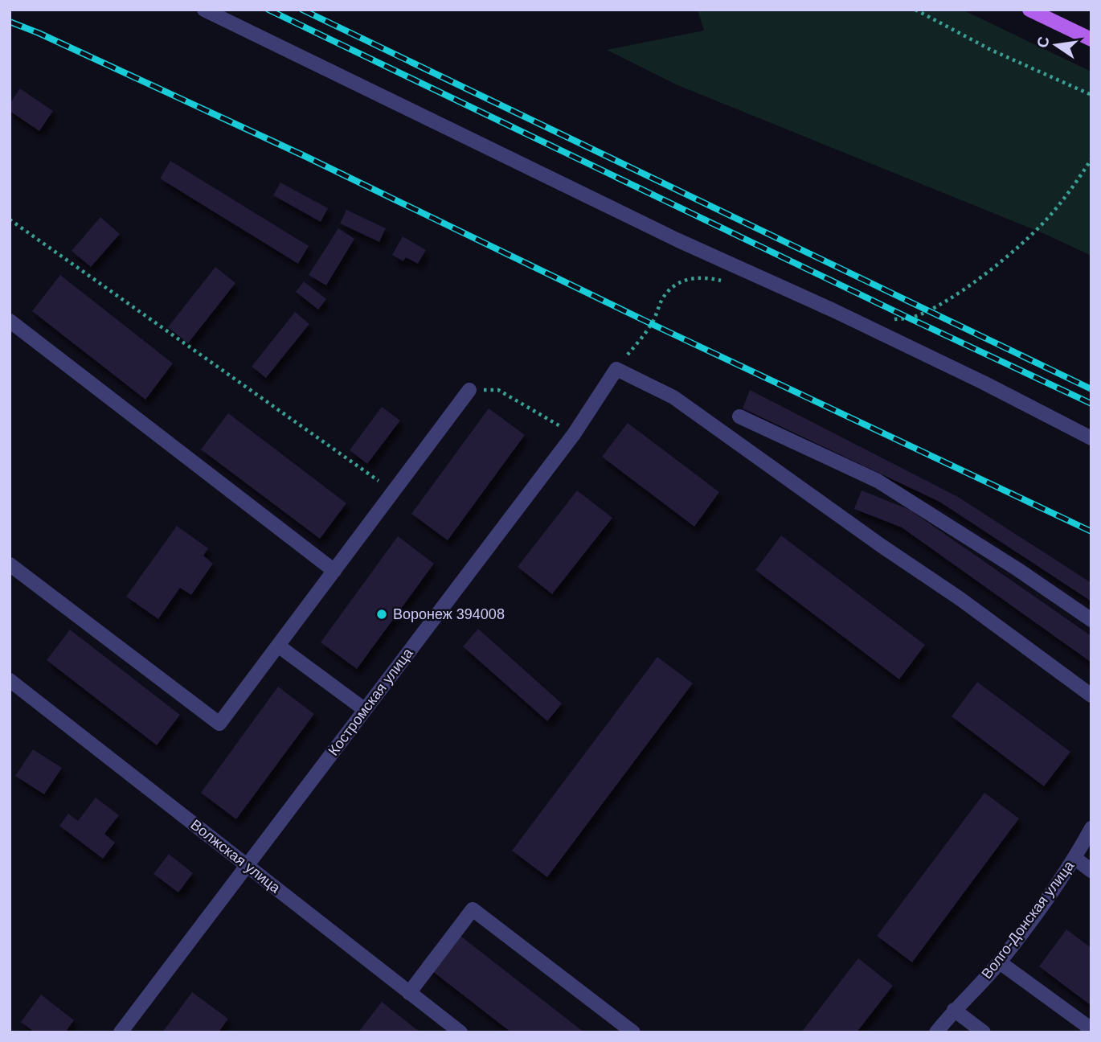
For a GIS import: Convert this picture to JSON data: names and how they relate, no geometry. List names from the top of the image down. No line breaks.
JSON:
{"streets":{"street":["Костромская улица","Волжская улица","Волго-Донская улица"]},"crossings":[["Костромская улица","Волжская улица"]],"places":["Воронеж 394008"],"north":"left"}
